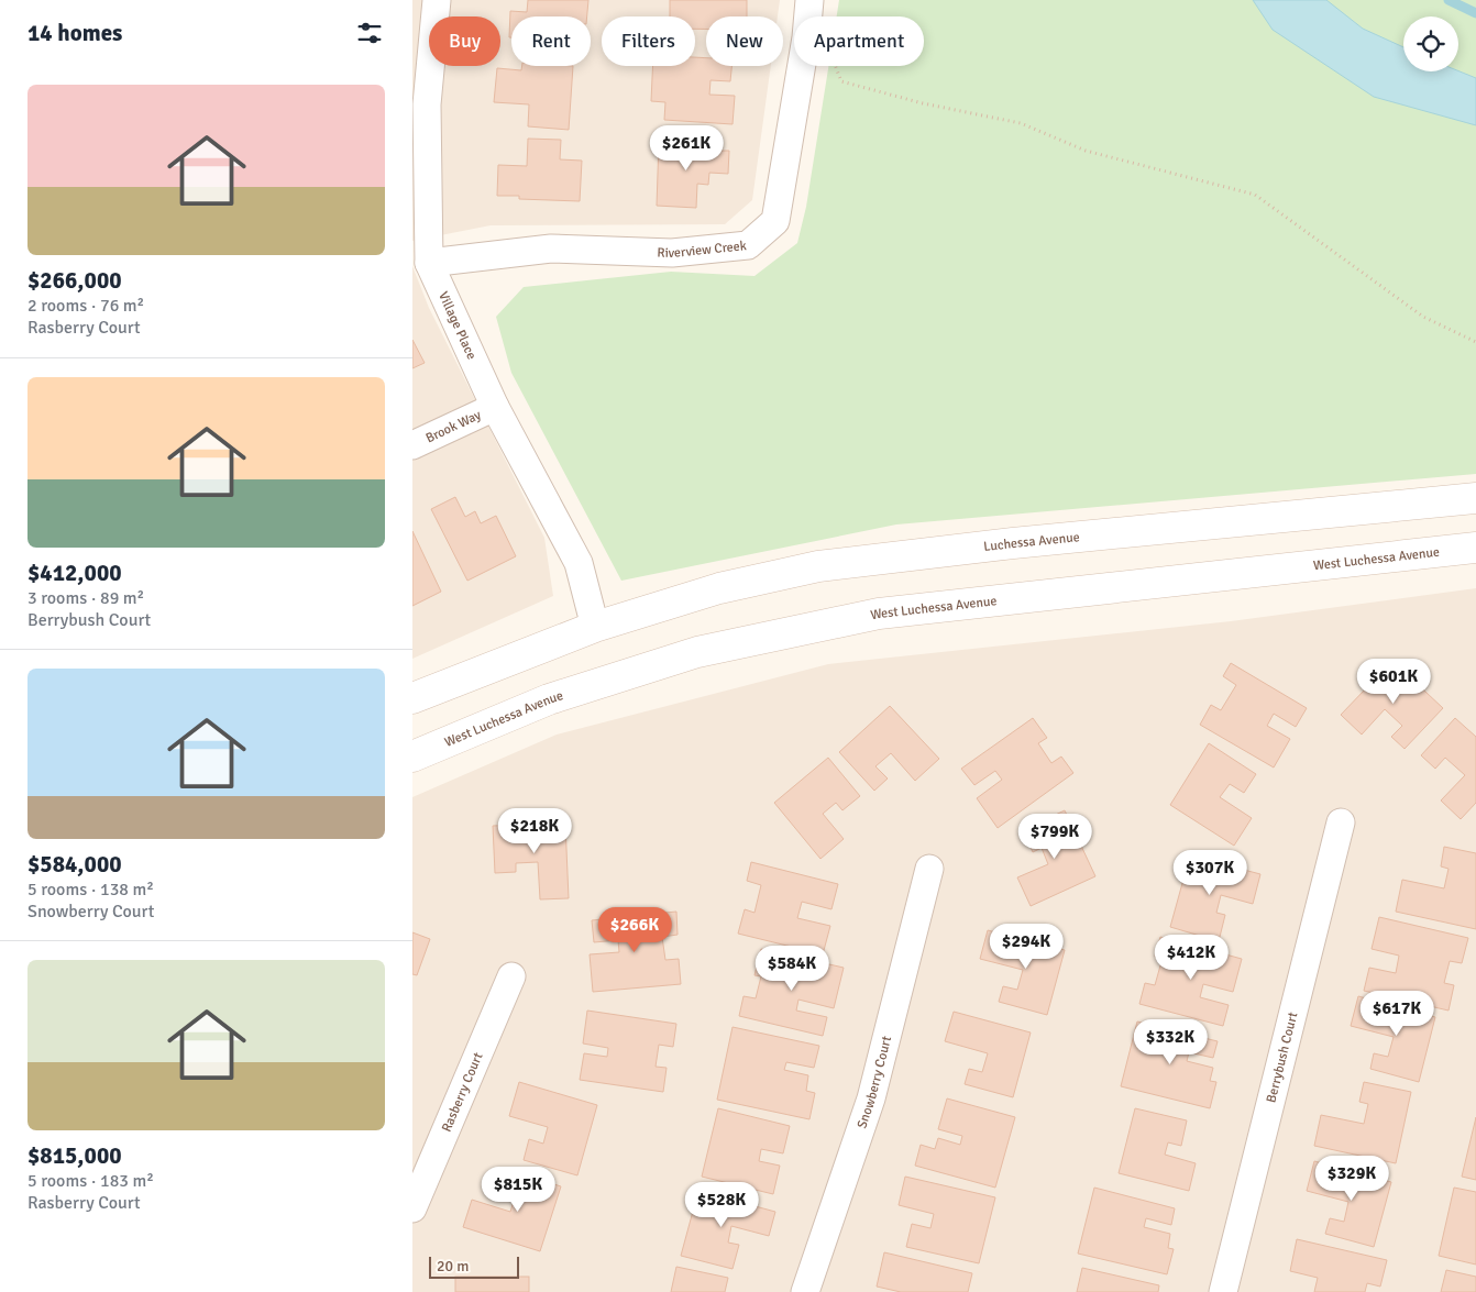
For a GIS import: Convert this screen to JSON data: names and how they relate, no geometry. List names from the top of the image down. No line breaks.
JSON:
{"streets":{"street":["Riverview Creek","Village Place","Brook Way","Luchessa Avenue","West Luchessa Avenue","Berrybush Court","Snowberry Court","Rasberry Court"]},"crossings":[["Riverview Creek","Village Place"],["Village Place","Brook Way"],["Village Place","Luchessa Avenue"]],"scale_bar":"20 m","page":{"heading":"14 homes","chip":["Buy","Rent","Filters","New","Apartment"],"list":[{"name":"$266,000","note":"2 rooms · 76 m² · Rasberry Court"},{"name":"$412,000","note":"3 rooms · 89 m² · Berrybush Court"},{"name":"$584,000","note":"5 rooms · 138 m² · Snowberry Court"},{"name":"$815,000","note":"5 rooms · 183 m² · Rasberry Court"}],"price":["$261K","$601K","$218K","$799K","$307K","$266K","$294K","$412K","$584K","$617K","$332K","$329K","$815K","$528K"],"scale":"20 m"}}
